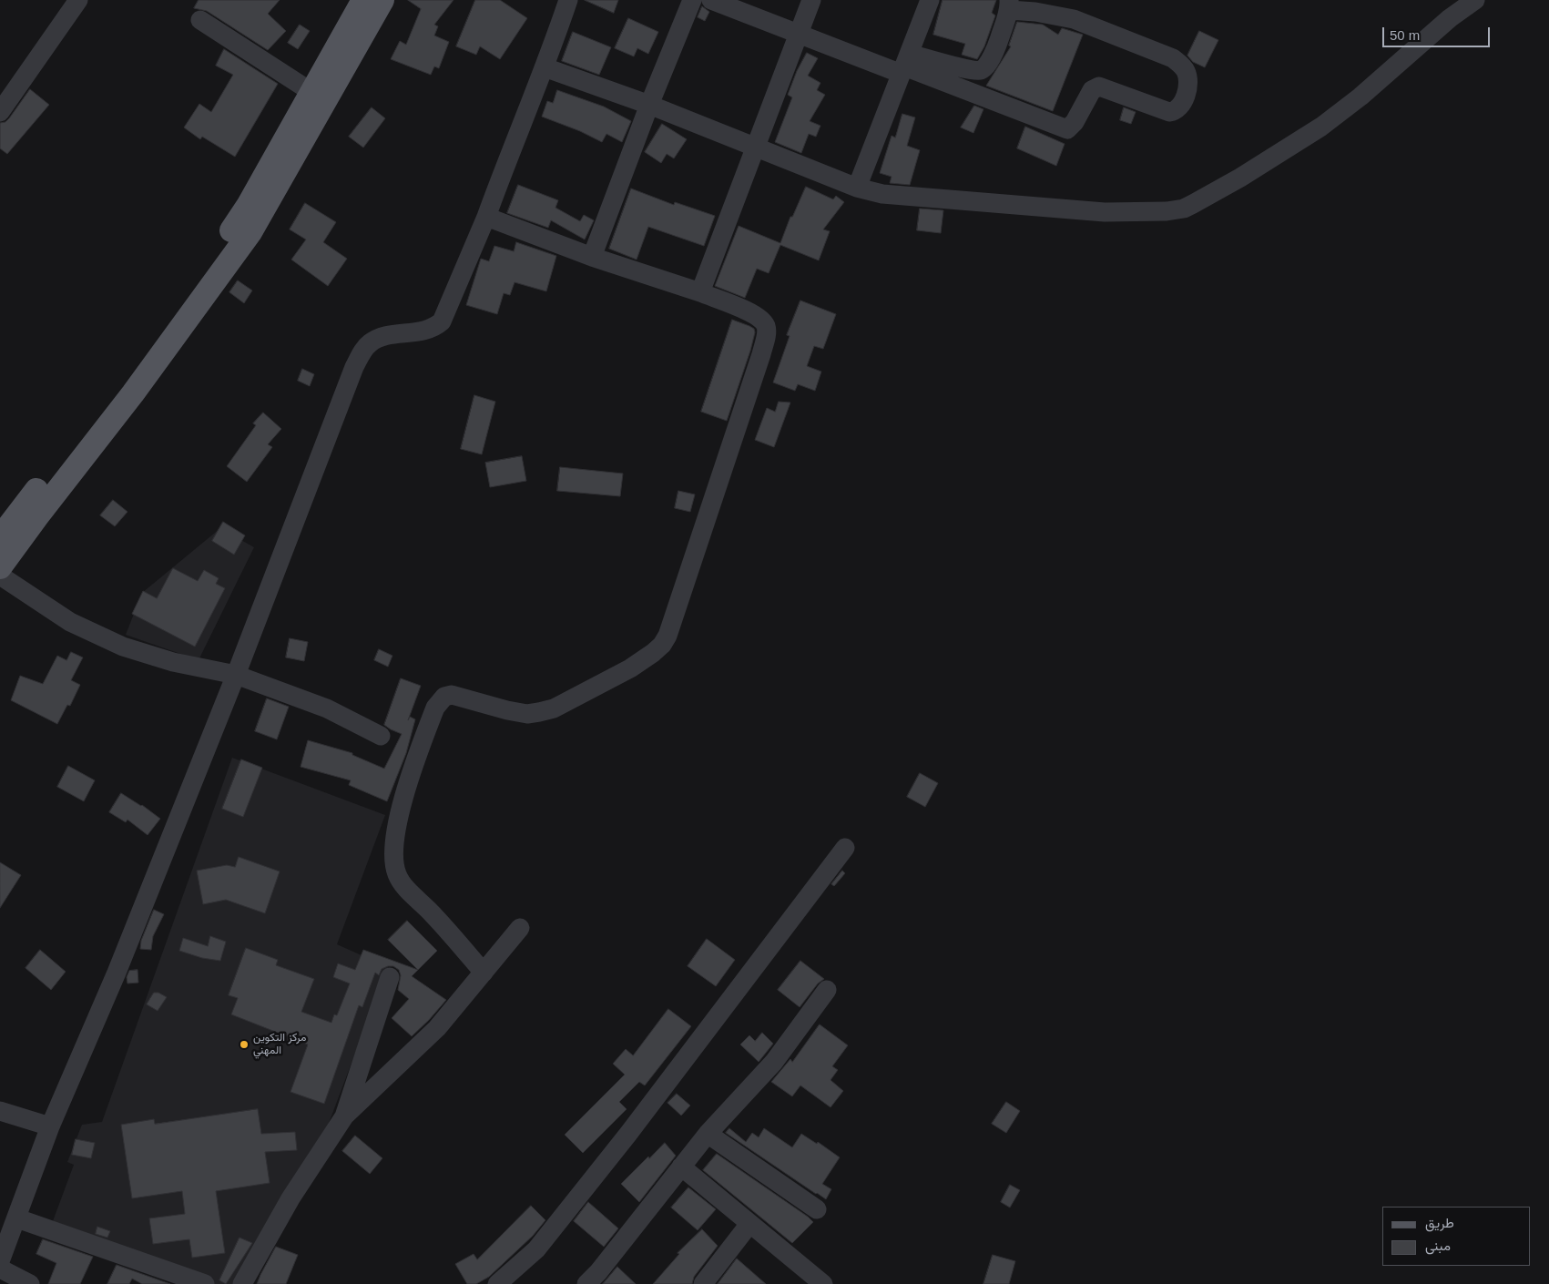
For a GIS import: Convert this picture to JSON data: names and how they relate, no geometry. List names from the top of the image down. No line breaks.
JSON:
{"places":["مركز التكوين المهني"],"legend":["طريق","مبنى"],"scale_bar":"50 m"}
